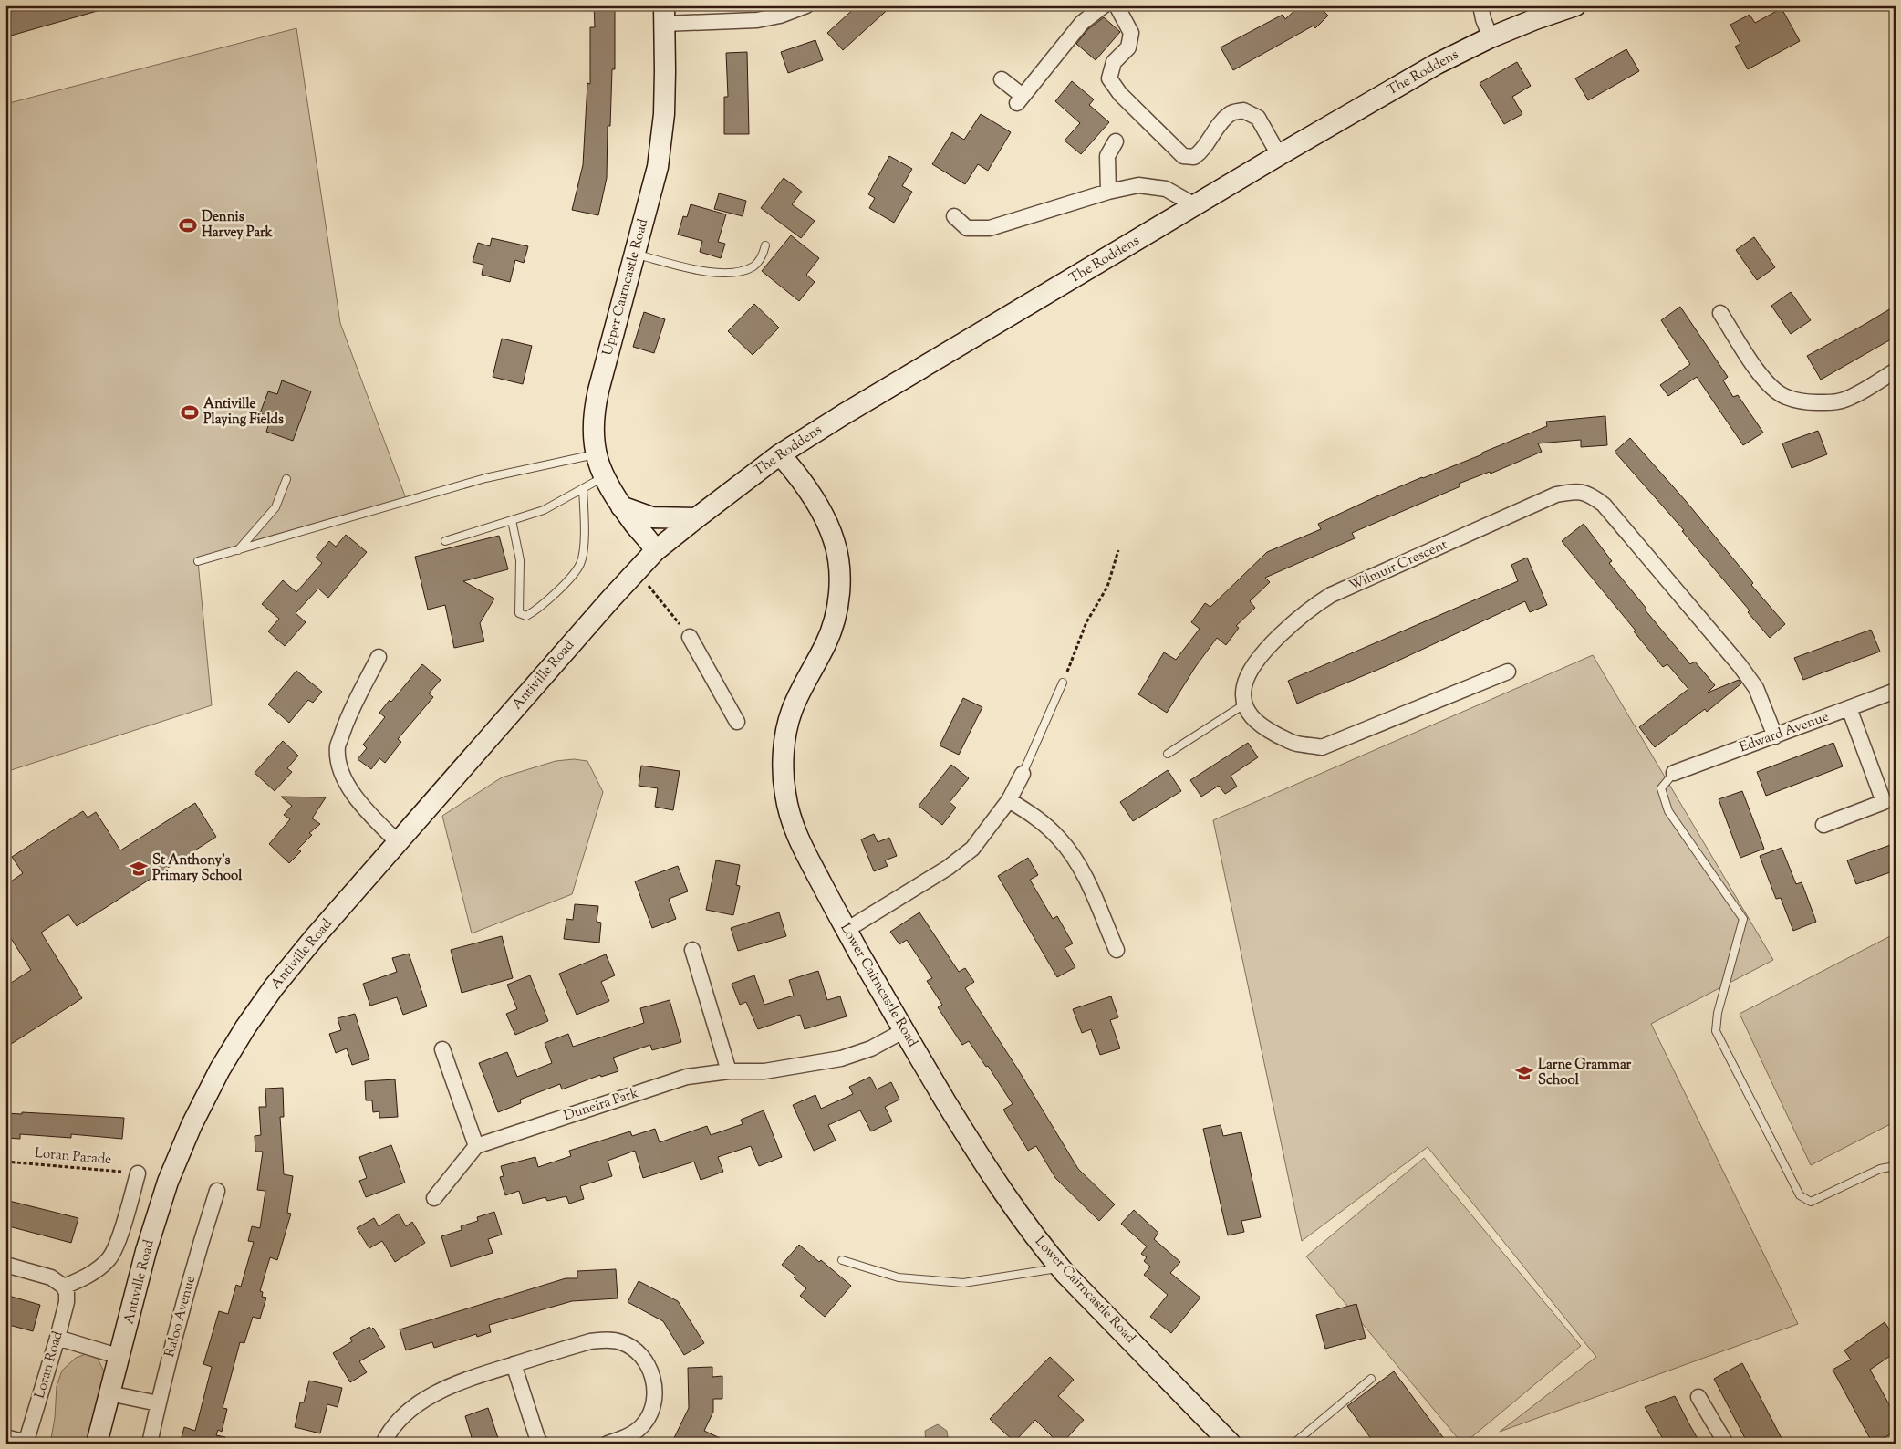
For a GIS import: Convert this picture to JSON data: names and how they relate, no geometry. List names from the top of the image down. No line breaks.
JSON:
{"streets":{"street":["The Roddens","Upper Cairncastle Road","Wilmuir Crescent","Antiville Road","Edward Avenue","Lower Cairncastle Road","Duneira Park","Raloo Avenue","Loran Road"],"path":["Loran Parade"]},"crossings":[["The Roddens","Upper Cairncastle Road"],["The Roddens","Antiville Road"],["The Roddens","Lower Cairncastle Road"],["Upper Cairncastle Road","Antiville Road"],["Wilmuir Crescent","Edward Avenue"],["Lower Cairncastle Road","Duneira Park"]],"places":{"sports":["Dennis Harvey Park","Antiville Playing Fields"],"school or university":["St Anthony's Primary School","Larne Grammar School"]}}
